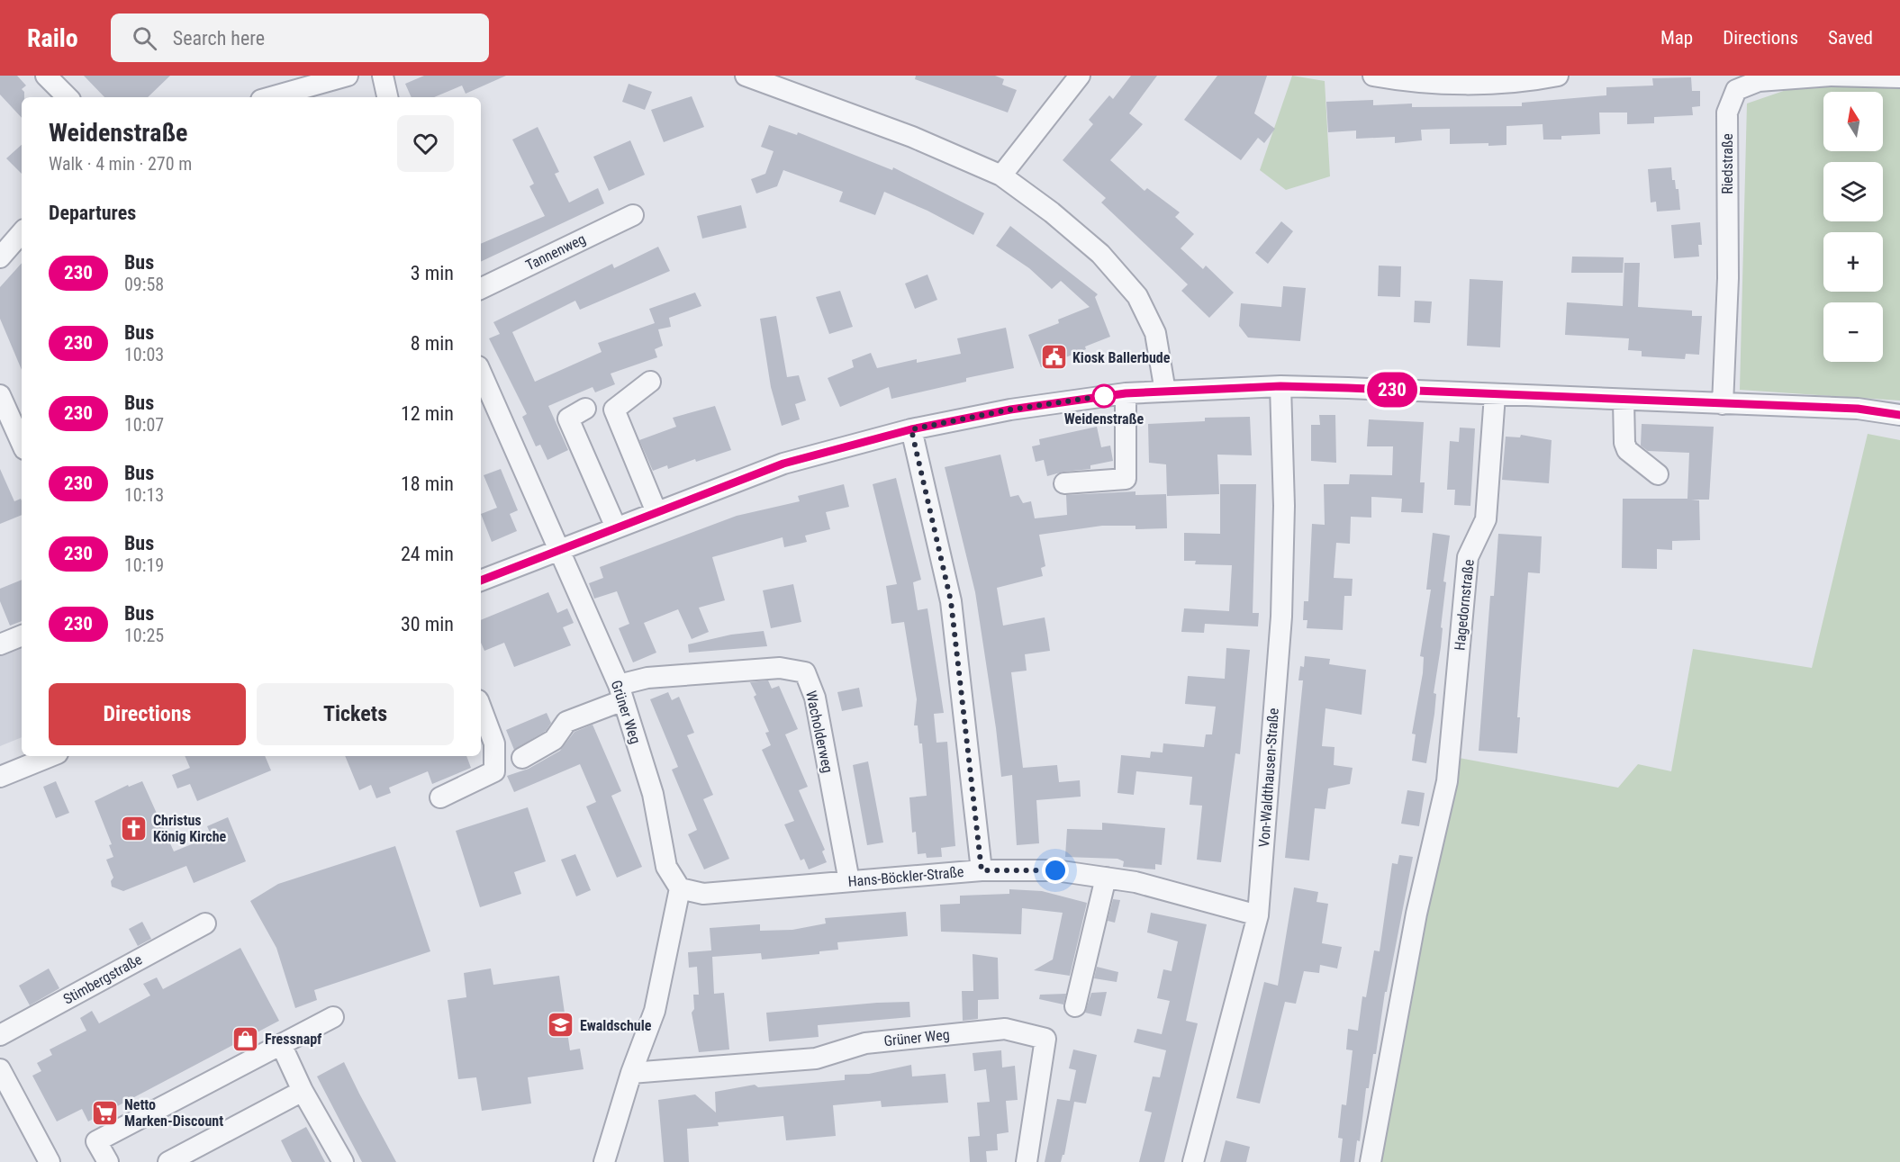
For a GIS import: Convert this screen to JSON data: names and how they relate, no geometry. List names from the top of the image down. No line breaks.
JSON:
{"streets":{"street":["Riedstraße","Tannenweg","Hagedornstraße","Grüner Weg","Wacholderweg","Von-Waldthausen-Straße","Hans-Böckler-Straße","Stimbergstraße"]},"crossings":[["Grüner Weg","Wacholderweg"],["Grüner Weg","Hans-Böckler-Straße"],["Wacholderweg","Hans-Böckler-Straße"],["Von-Waldthausen-Straße","Hans-Böckler-Straße"]],"places":{"public building":["Kiosk Ballerbude"],"other":["Weidenstraße"],"church":["Christus König Kirche"],"school or university":["Ewaldschule"],"shop":["Fressnapf"],"supermarket":["Netto Marken-Discount"]},"lines":["bus line 230"],"north":"top","page":{"header":"Railo","search":"Search here","nav":["Map","Directions","Saved"],"on_map":"230","map_buttons":["+","−"],"heading":[["Weidenstraße","Walk · 4 min · 270 m"],"Departures"],"list":[{"mark":"230","name":"Bus","note":"09:58","value":"3 min"},{"mark":"230","name":"Bus","note":"10:03","value":"8 min"},{"mark":"230","name":"Bus","note":"10:07","value":"12 min"},{"mark":"230","name":"Bus","note":"10:13","value":"18 min"},{"mark":"230","name":"Bus","note":"10:19","value":"24 min"},{"mark":"230","name":"Bus","note":"10:25","value":"30 min"}],"buttons":["Directions","Tickets"]}}
